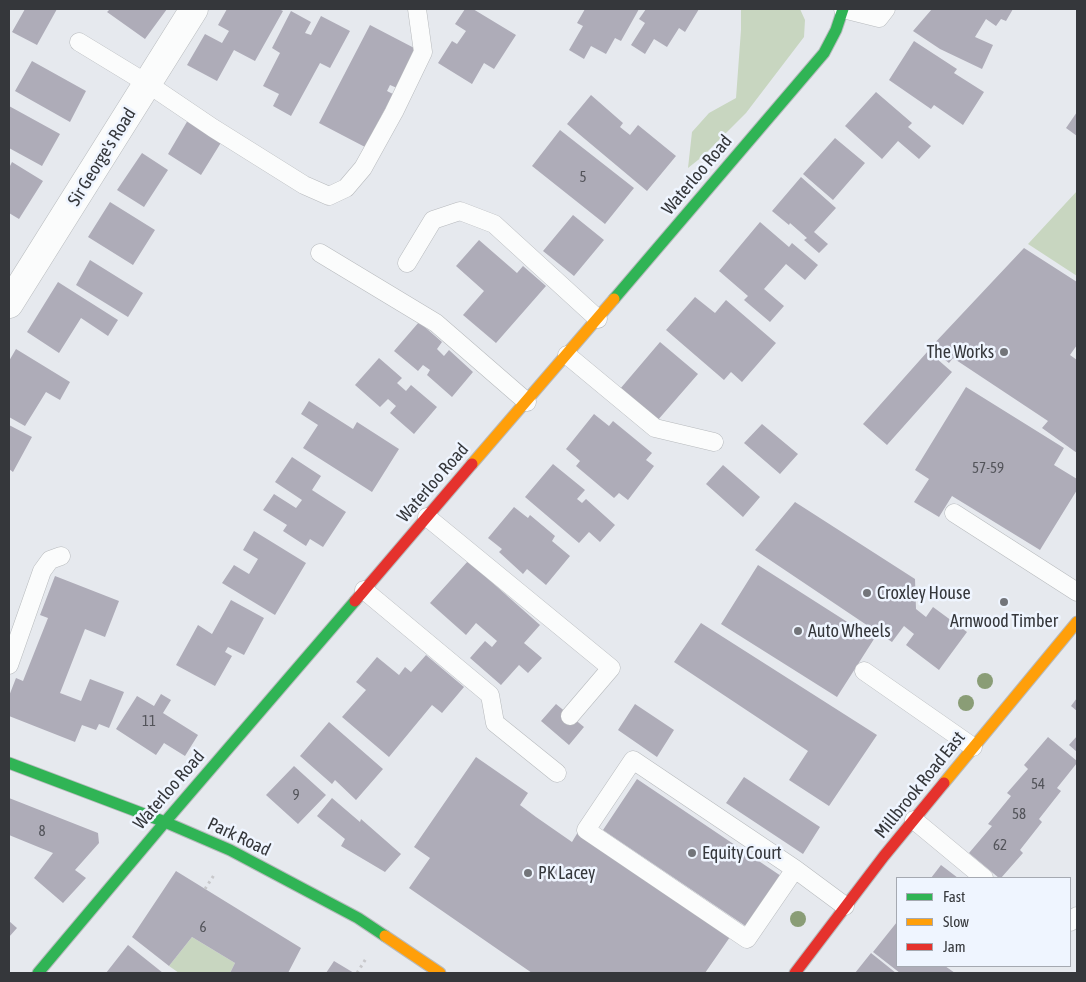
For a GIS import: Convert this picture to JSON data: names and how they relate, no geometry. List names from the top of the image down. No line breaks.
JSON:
{"streets":{"street":["Sir George's Road","Waterloo Road","Millbrook Road East","Park Road"]},"crossings":[["Waterloo Road","Park Road"]],"places":["The Works","Croxley House","Arnwood Timber","Auto Wheels","Equity Court","PK Lacey"],"house_numbers":["5","57-59","11","54","9","58","8","62","6"],"legend":["Fast","Slow","Jam"]}
